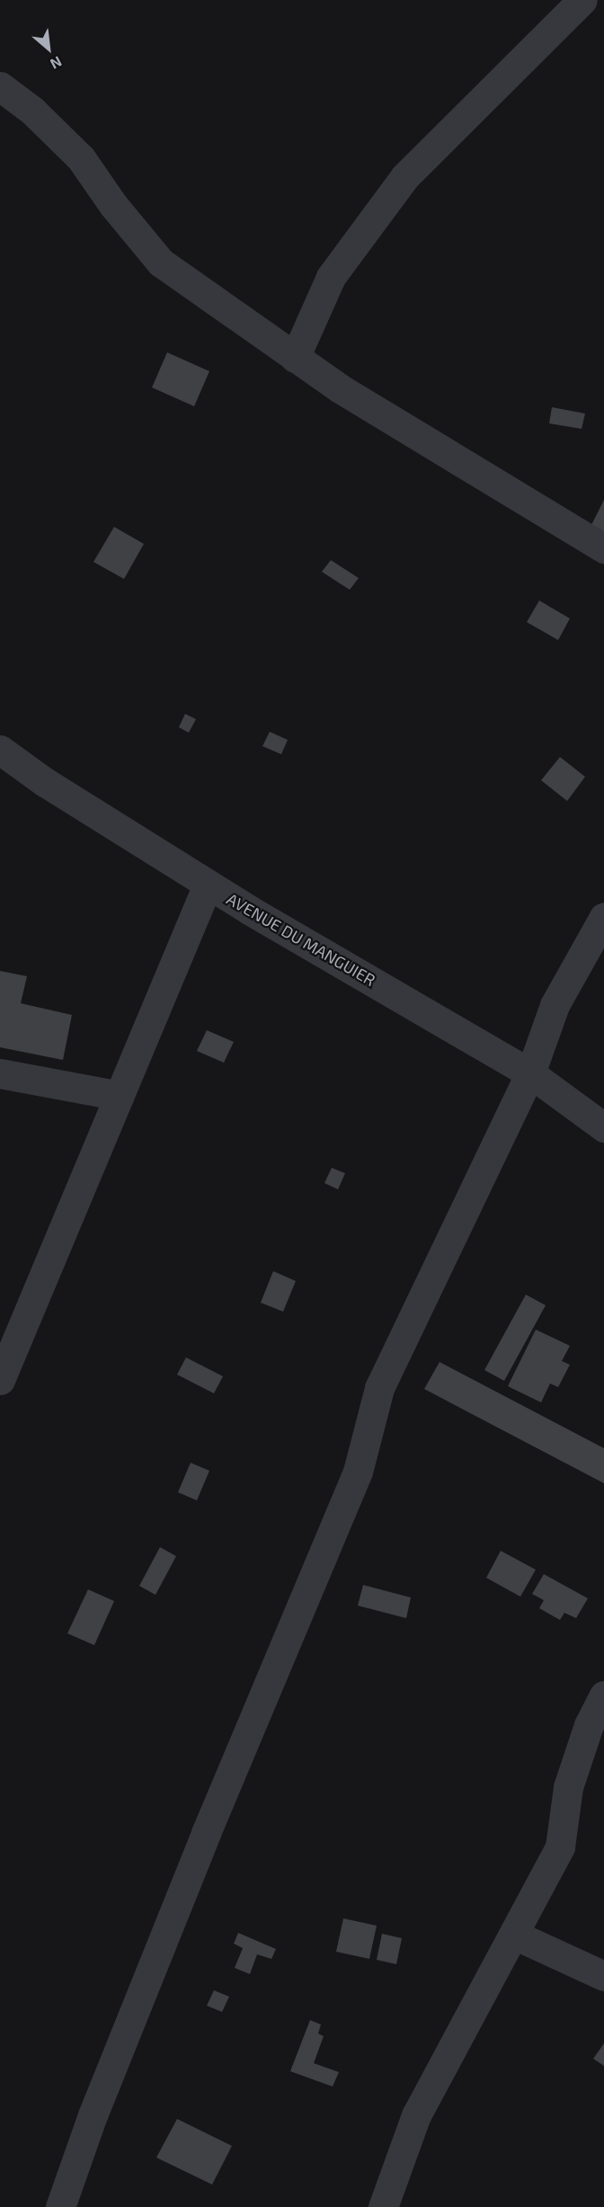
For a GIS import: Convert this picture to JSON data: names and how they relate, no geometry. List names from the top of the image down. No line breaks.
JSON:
{"streets":{"street":["AVENUE DU MANGUIER"]},"north":"bottom right"}
